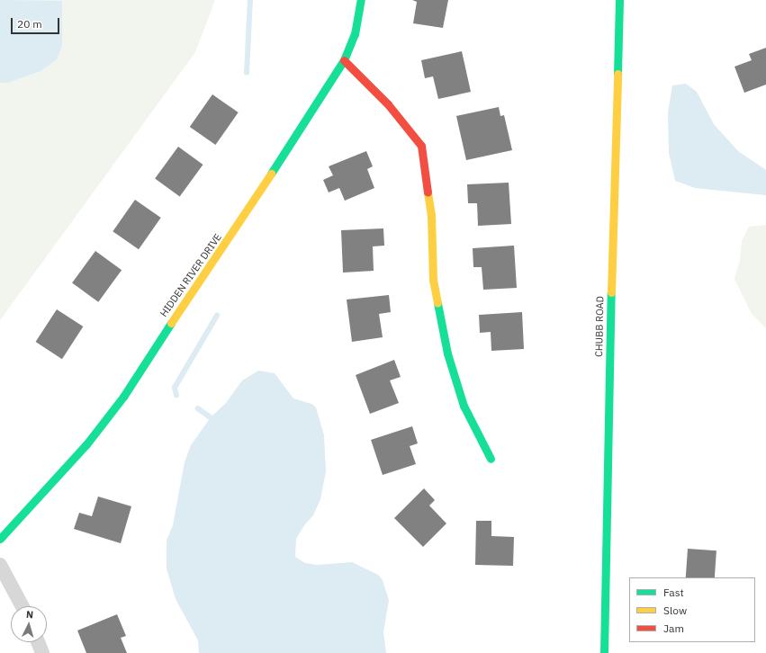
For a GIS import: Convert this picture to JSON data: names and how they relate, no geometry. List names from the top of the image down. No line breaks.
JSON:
{"streets":{"street":["HIDDEN RIVER DRIVE","CHUBB ROAD"]},"legend":["Fast","Slow","Jam"],"scale_bar":"20 m","north":"top"}
